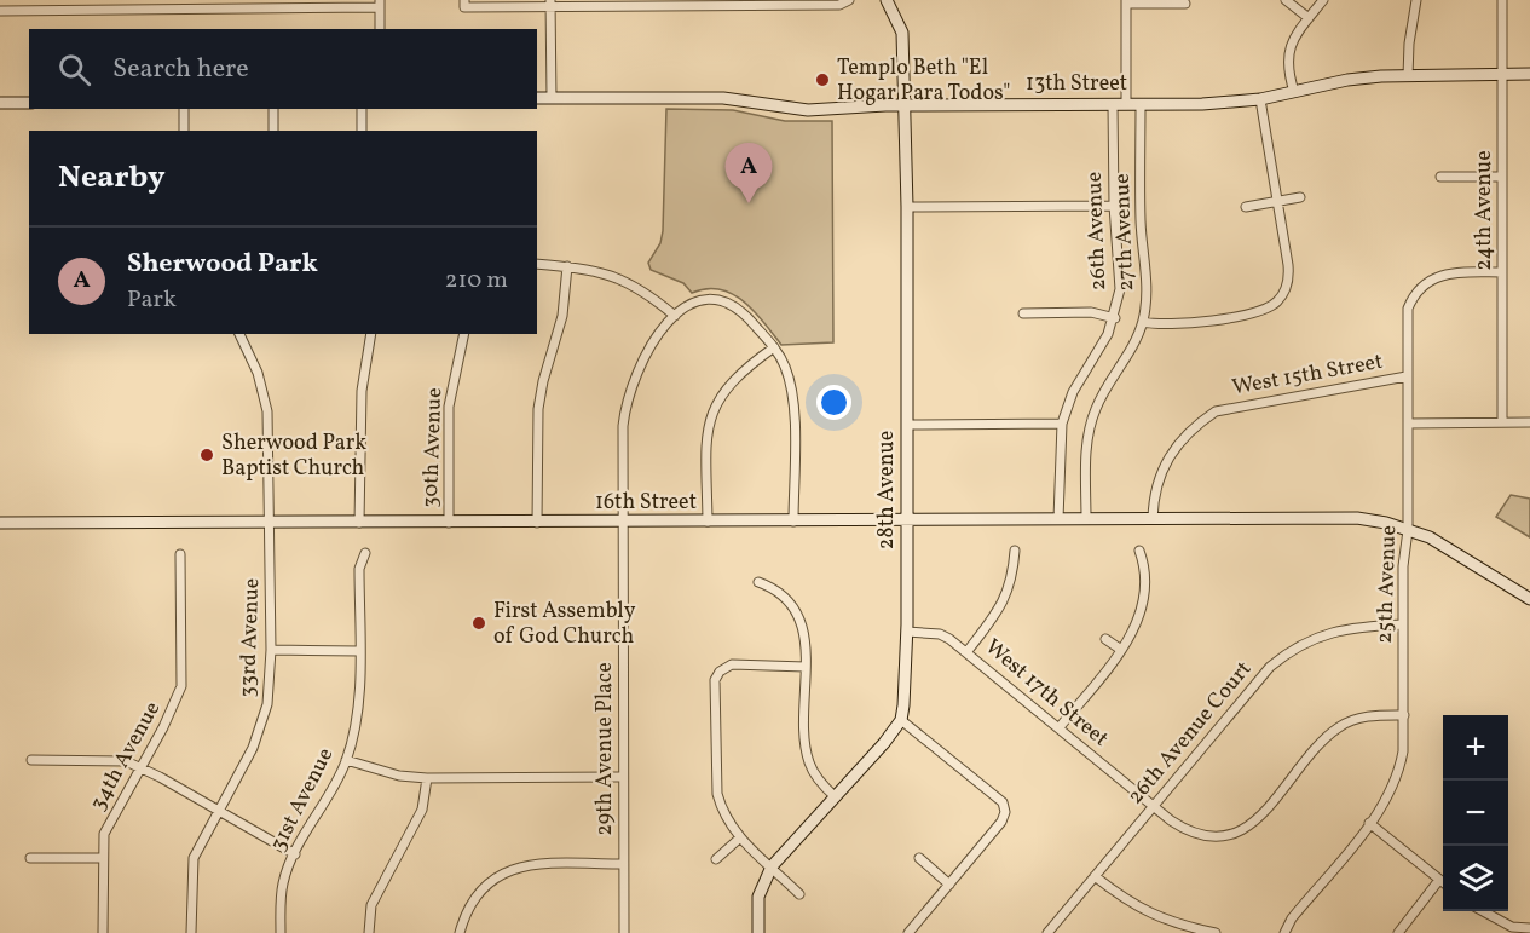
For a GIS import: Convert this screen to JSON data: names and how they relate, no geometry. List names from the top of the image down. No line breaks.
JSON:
{"streets":{"street":["13th Street","24th Avenue","26th Avenue","27th Avenue","West 15th Street","30th Avenue","28th Avenue","16th Street","25th Avenue","33rd Avenue","West 17th Street","26th Avenue Court","29th Avenue Place","34th Avenue","31st Avenue"]},"crossings":[["13th Street","24th Avenue"],["13th Street","26th Avenue"],["13th Street","27th Avenue"],["13th Street","28th Avenue"],["24th Avenue","25th Avenue"],["26th Avenue","16th Street"],["27th Avenue","16th Street"],["West 15th Street","16th Street"],["West 15th Street","25th Avenue"],["30th Avenue","16th Street"],["28th Avenue","16th Street"],["28th Avenue","West 17th Street"],["16th Street","25th Avenue"],["16th Street","33rd Avenue"],["16th Street","29th Avenue Place"],["25th Avenue","West 17th Street"],["25th Avenue","26th Avenue Court"],["West 17th Street","26th Avenue Court"]],"places":["Templo Beth \"El Hogar Para Todos\"","Sherwood Park Baptist Church","First Assembly of God Church"],"page":{"search":"Search here","heading":"Nearby","pins":"A","list":[{"mark":"A","name":"Sherwood Park","note":"Park","value":"210 m"}],"map_buttons":["+","−"]}}
